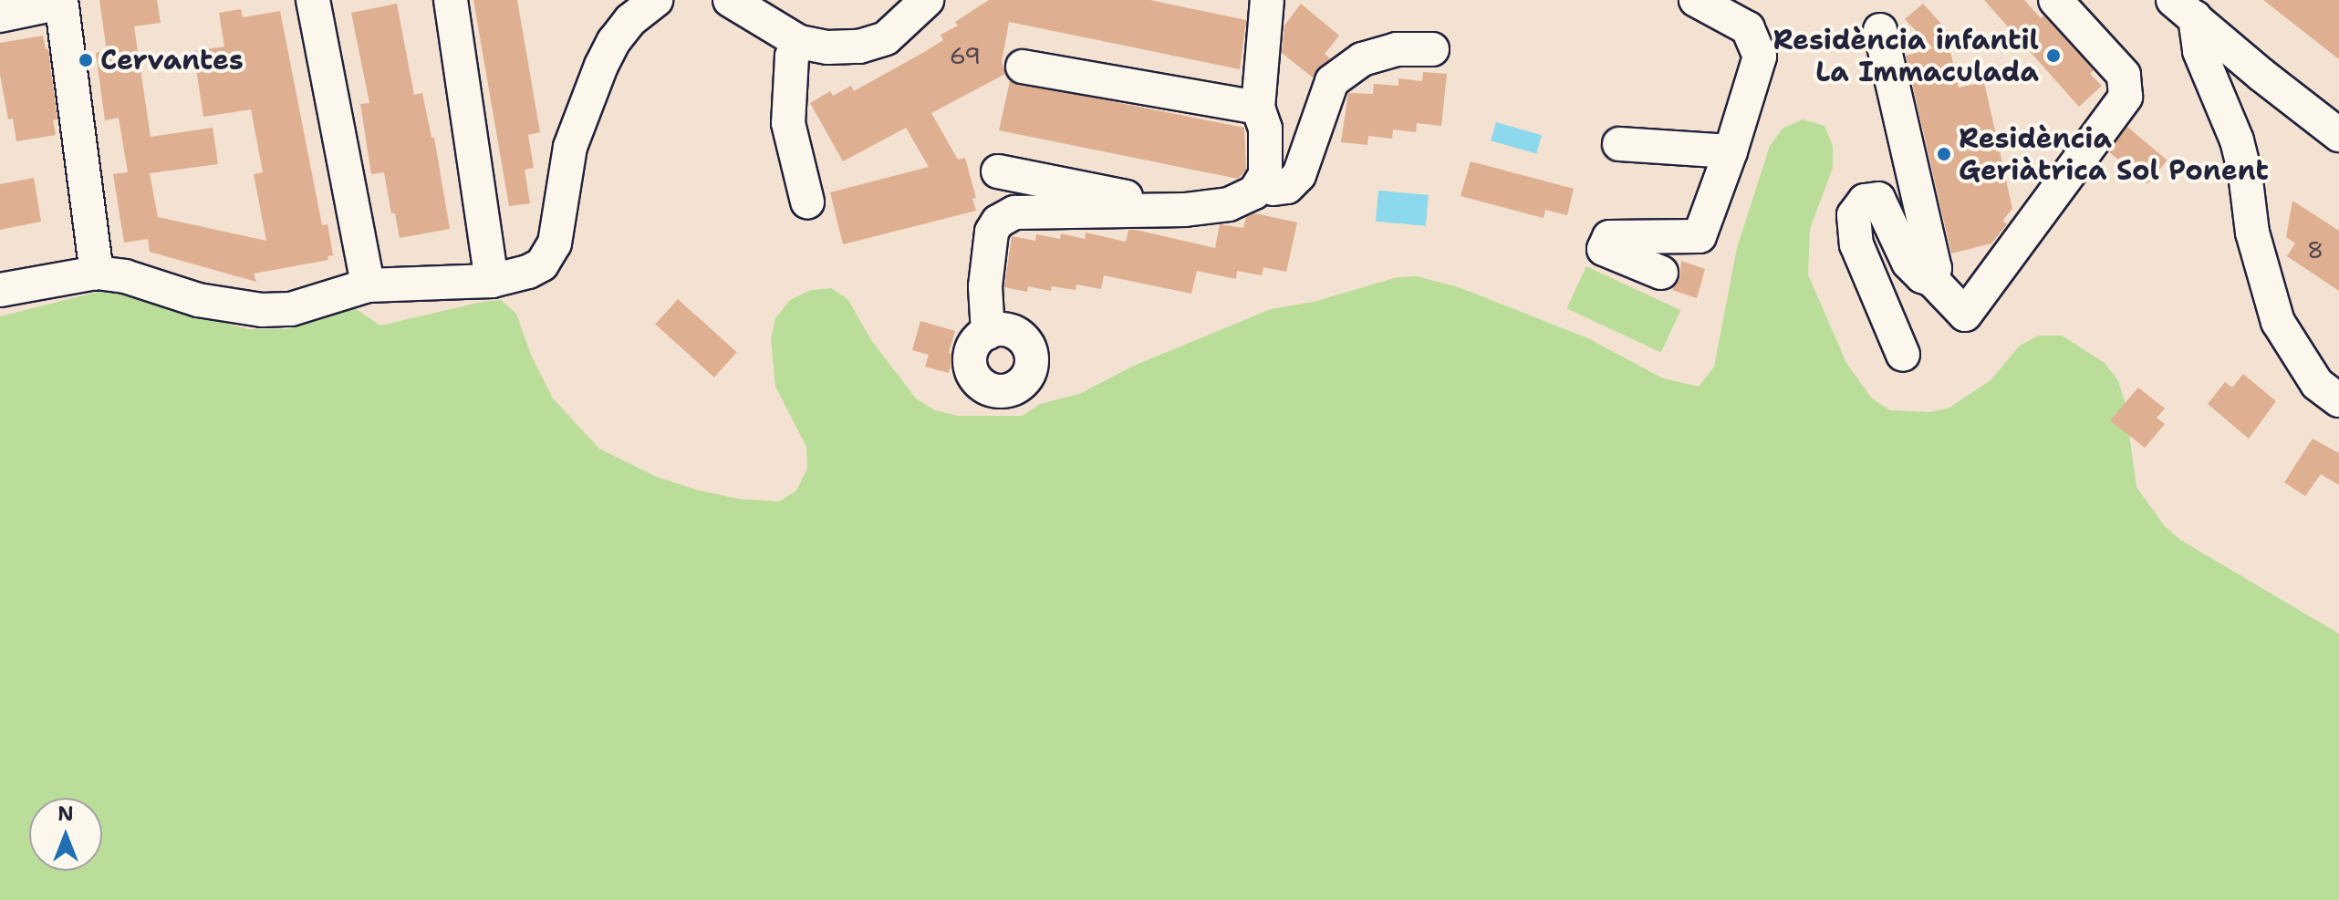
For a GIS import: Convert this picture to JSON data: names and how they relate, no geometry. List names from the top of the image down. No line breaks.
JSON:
{"places":["Residència infantil La Immaculada","Cervantes","Residència Geriàtrica Sol Ponent"],"house_numbers":["69","8"],"north":"top"}
